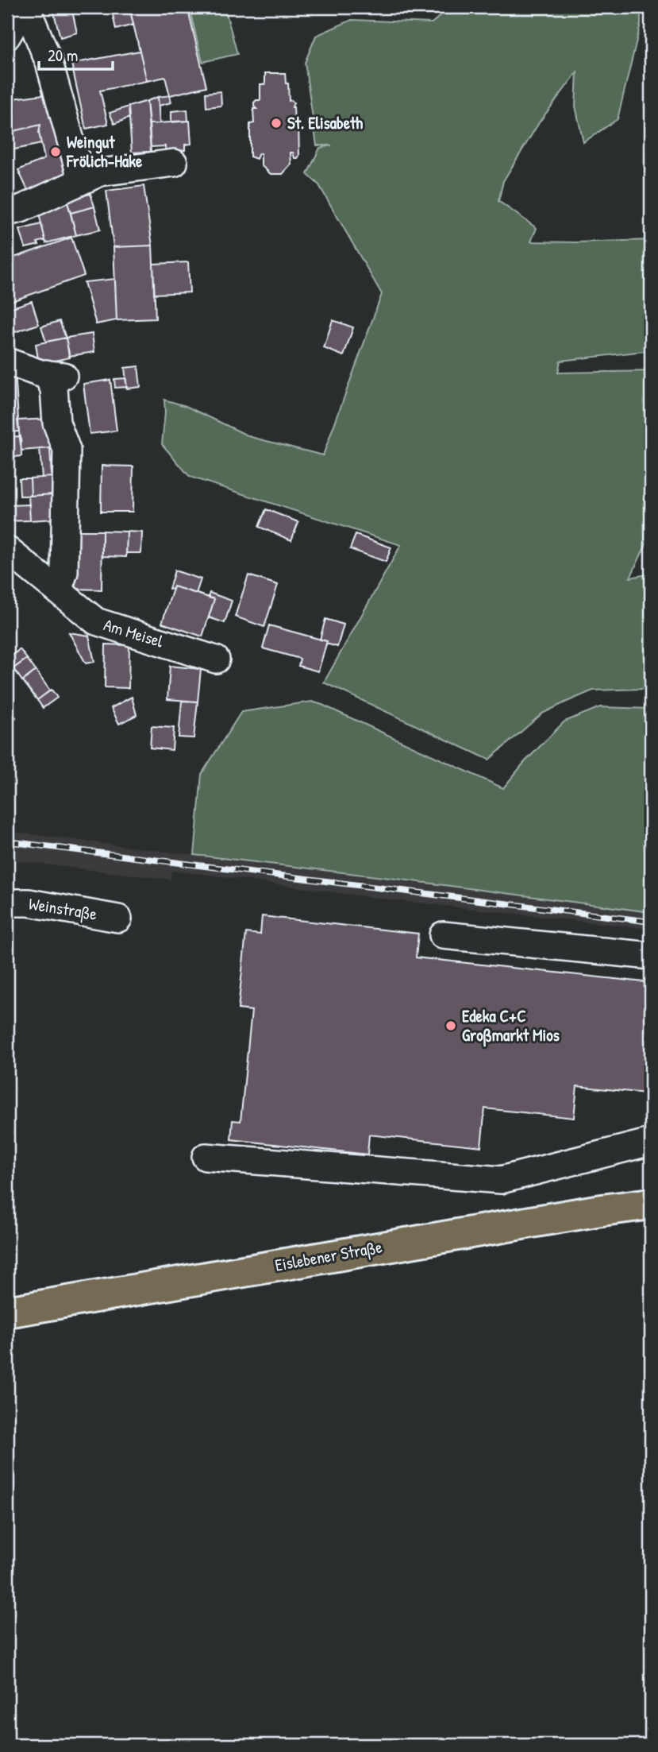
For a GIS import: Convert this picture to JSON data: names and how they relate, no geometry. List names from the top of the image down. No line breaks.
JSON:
{"streets":{"main road":["Eislebener Straße"],"street":["Am Meisel","Weinstraße"]},"places":["St. Elisabeth","Weingut Frölich-Hake","Edeka C+C Großmarkt Mios"],"scale_bar":"20 m"}
